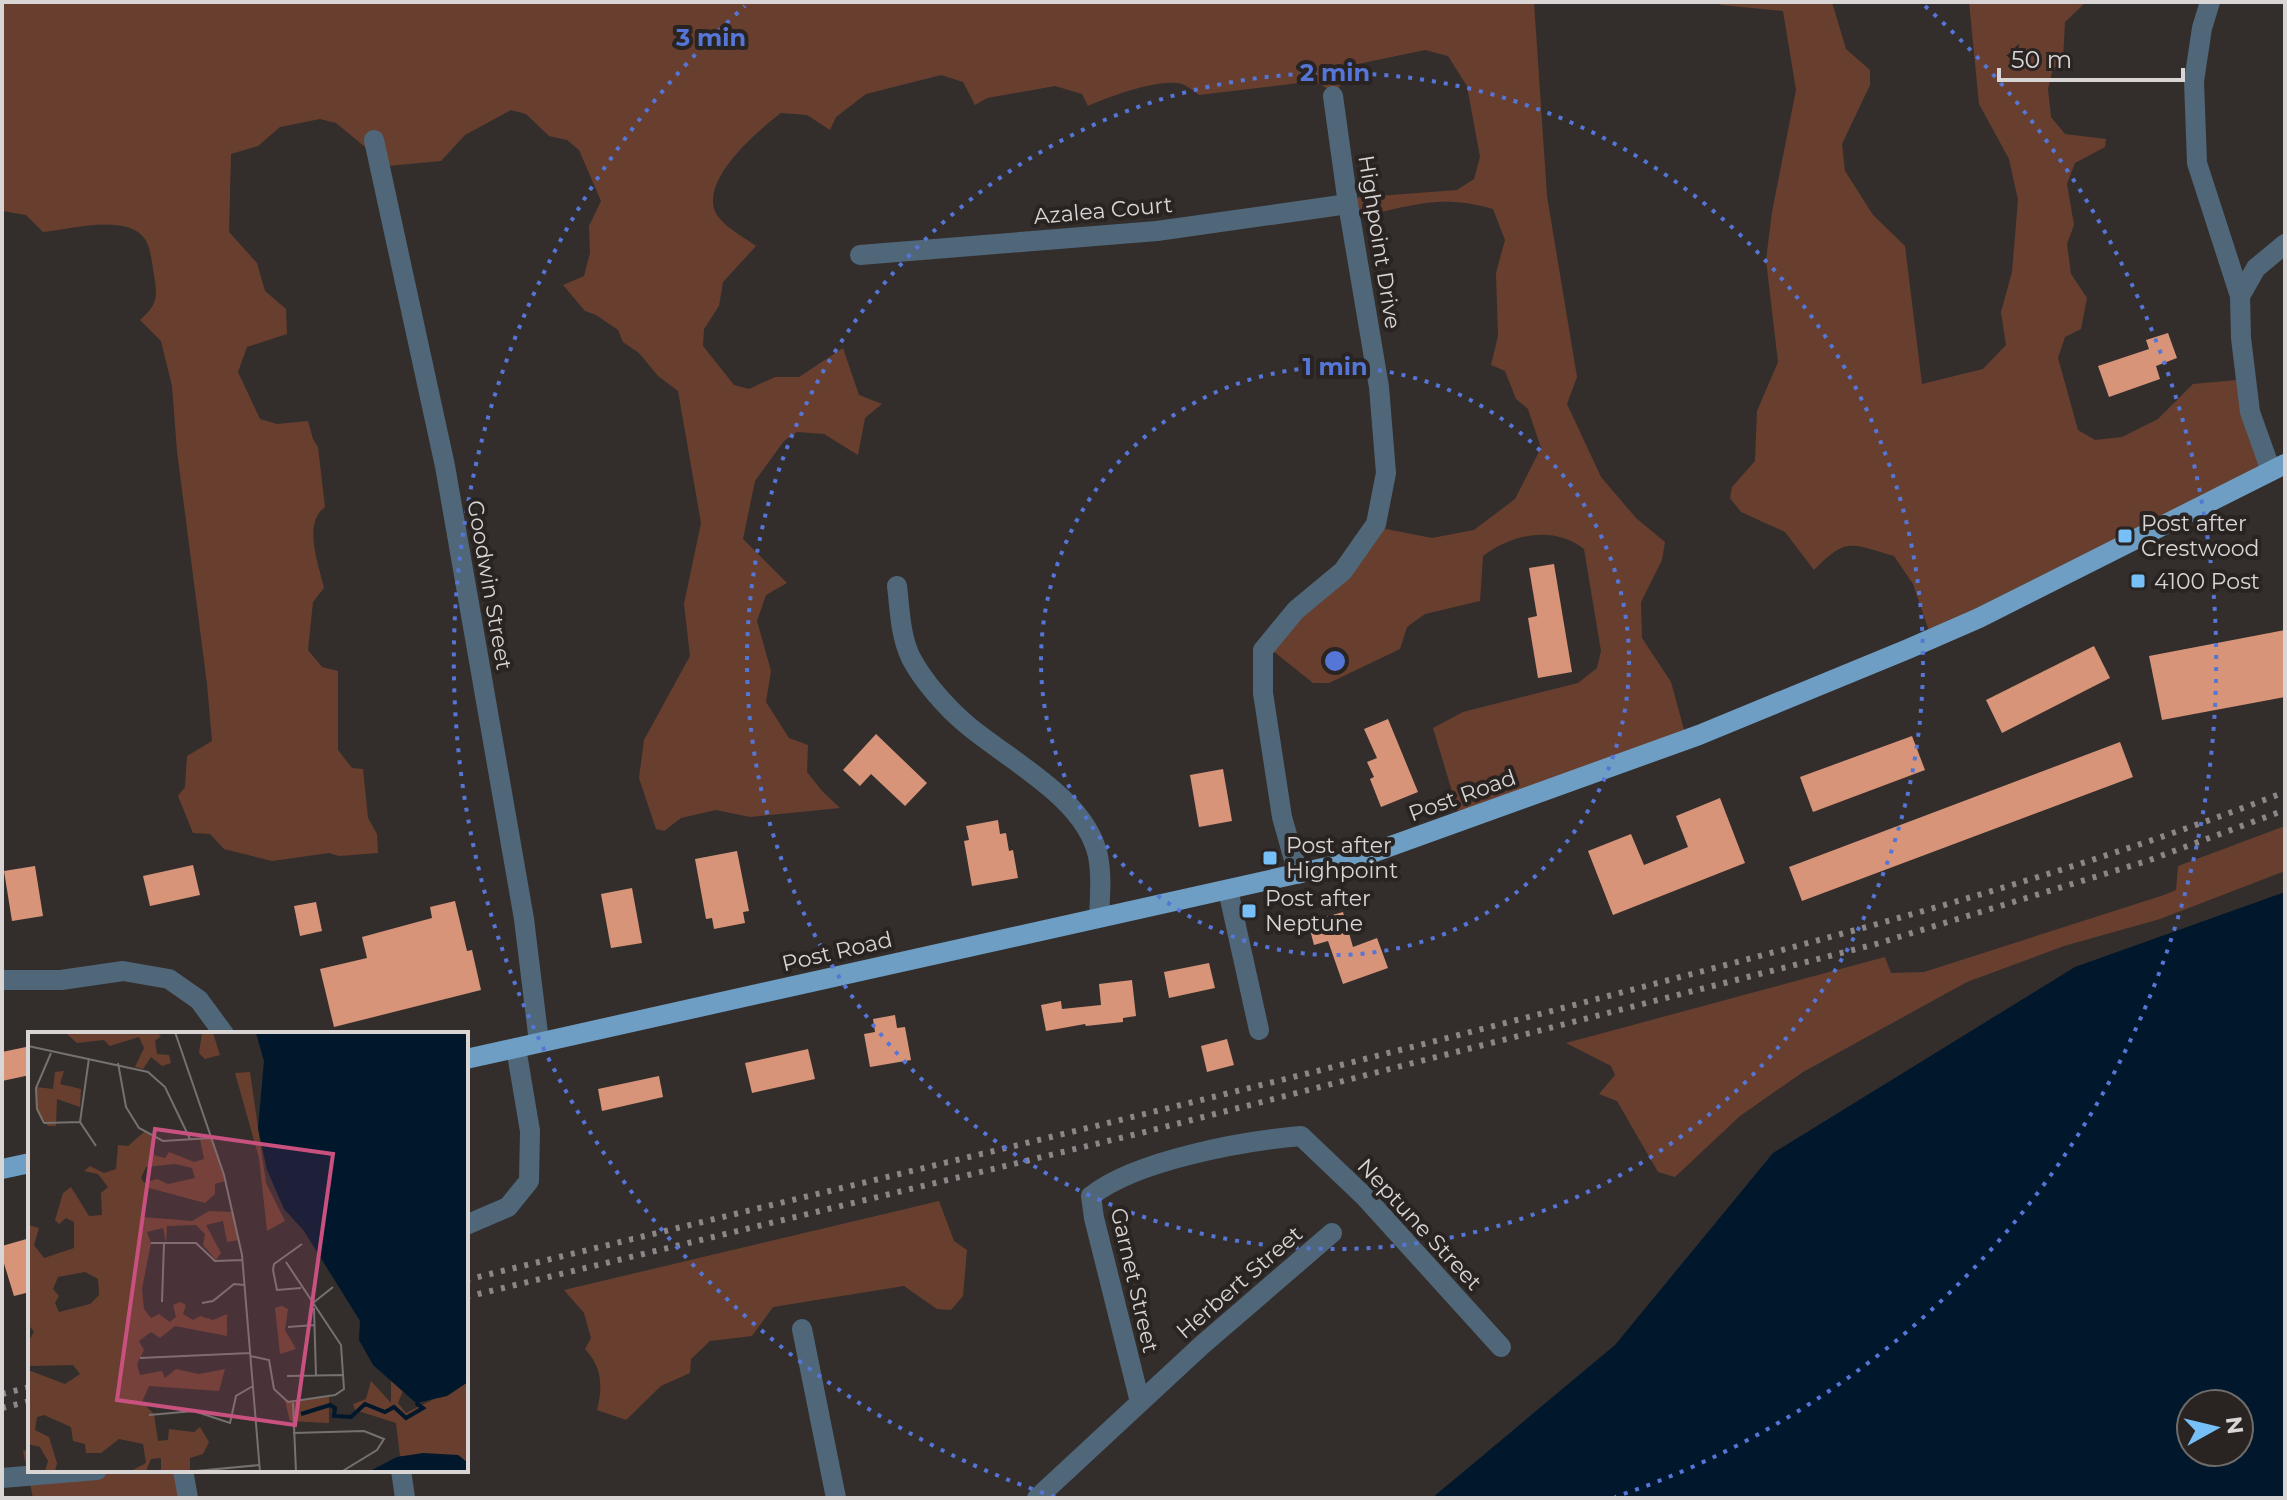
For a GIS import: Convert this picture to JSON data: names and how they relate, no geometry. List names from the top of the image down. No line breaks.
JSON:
{"streets":{"main road":["Post Road"],"street":["Azalea Court","Highpoint Drive","Goodwin Street","Neptune Street","Garnet Street","Herbert Street"]},"crossings":[["Azalea Court","Highpoint Drive"],["Highpoint Drive","Post Road"],["Goodwin Street","Post Road"],["Neptune Street","Garnet Street"],["Garnet Street","Herbert Street"]],"places":{"transit":["Post after Crestwood","4100 Post","Post after Highpoint","Post after Neptune"]},"scale_bar":"50 m","north":"right","rings":["3 min","2 min","1 min"]}
